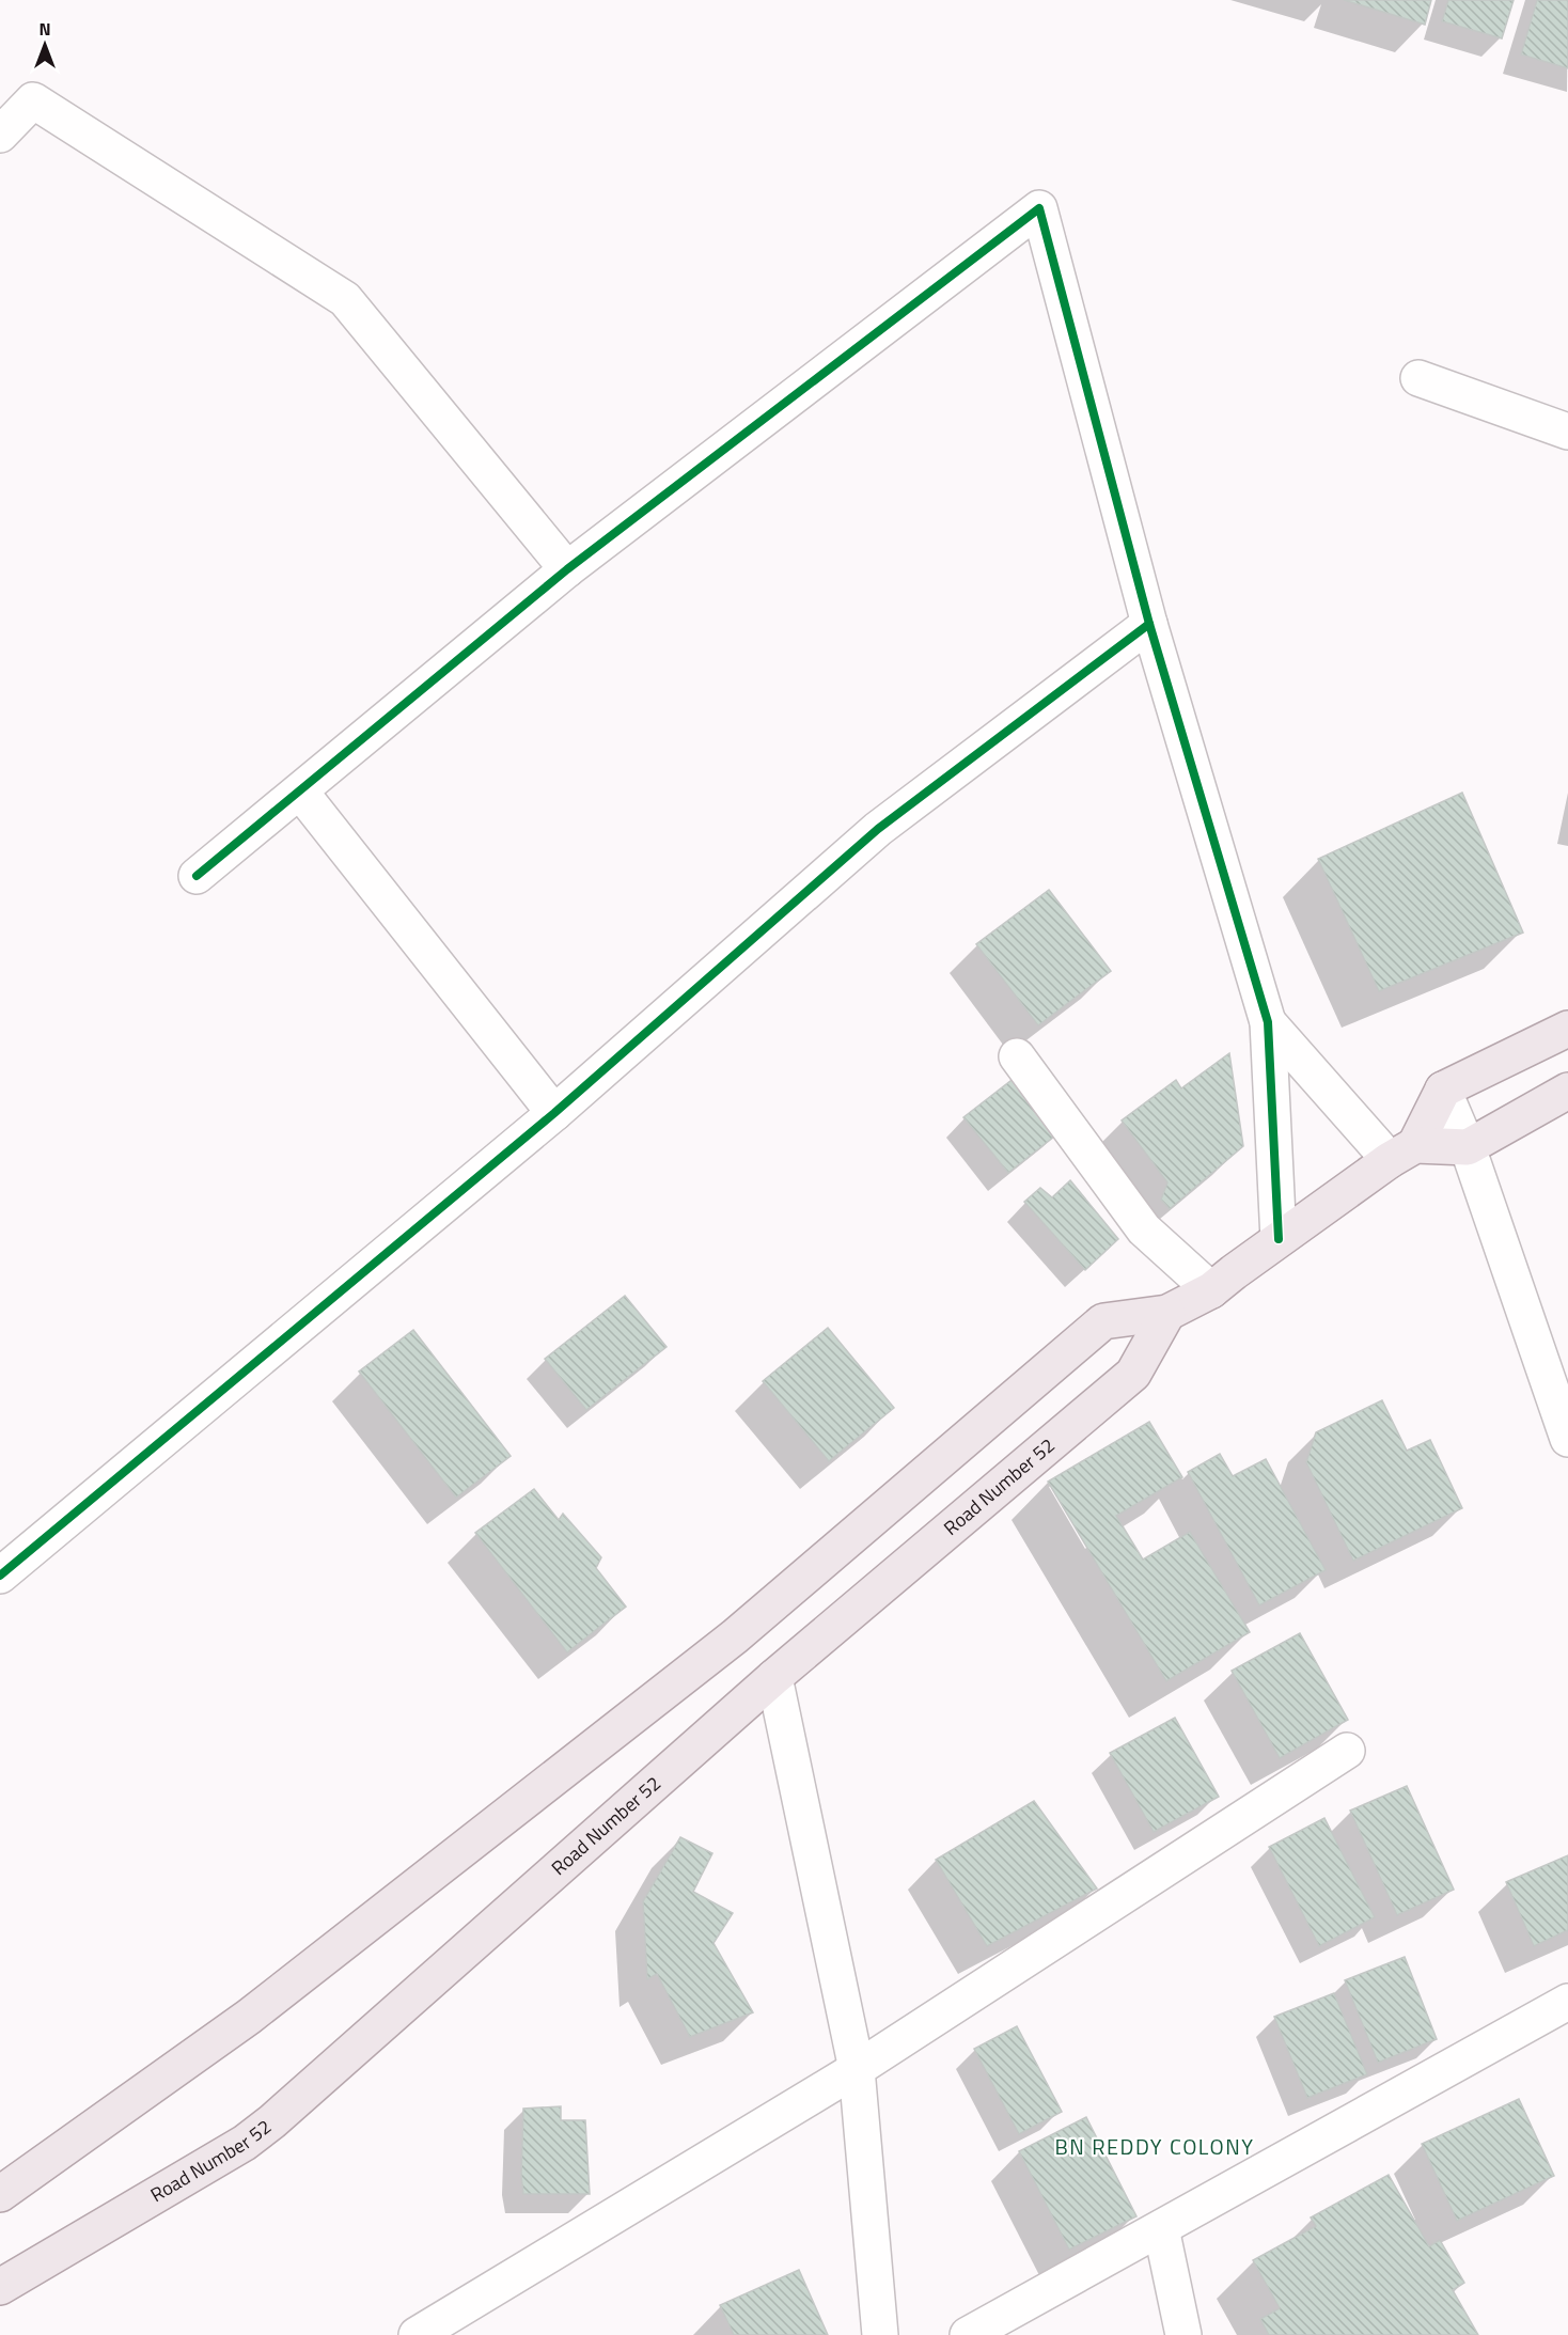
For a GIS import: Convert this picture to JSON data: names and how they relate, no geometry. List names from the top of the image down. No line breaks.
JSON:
{"streets":{"main road":["Road Number 52"]},"districts":["BN REDDY COLONY"],"north":"top"}
